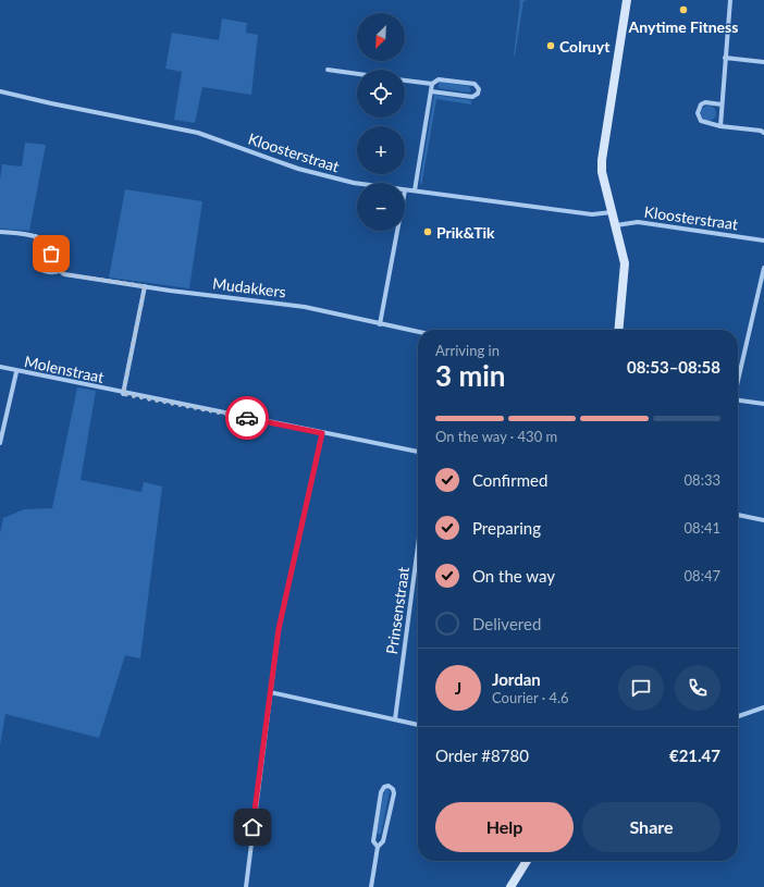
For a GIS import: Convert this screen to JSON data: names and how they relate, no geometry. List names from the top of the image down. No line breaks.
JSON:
{"streets":{"street":["Kloosterstraat","Mudakkers","Molenstraat","Prinsenstraat"]},"crossings":[["Mudakkers","Molenstraat"]],"places":["Anytime Fitness","Colruyt","Prik&Tik"],"north":"bottom left","page":{"map_buttons":["+","−"],"heading":["3 min","Arriving in","08:53–08:58"],"panel":["Jordan","Courier · 4.6","Order #8780","€21.47"],"bar":"On the way · 430 m","list":[["Confirmed","08:33"],["Preparing","08:41"],["On the way","08:47"],"Delivered"],"round":"J","buttons":["Help","Share"]}}
